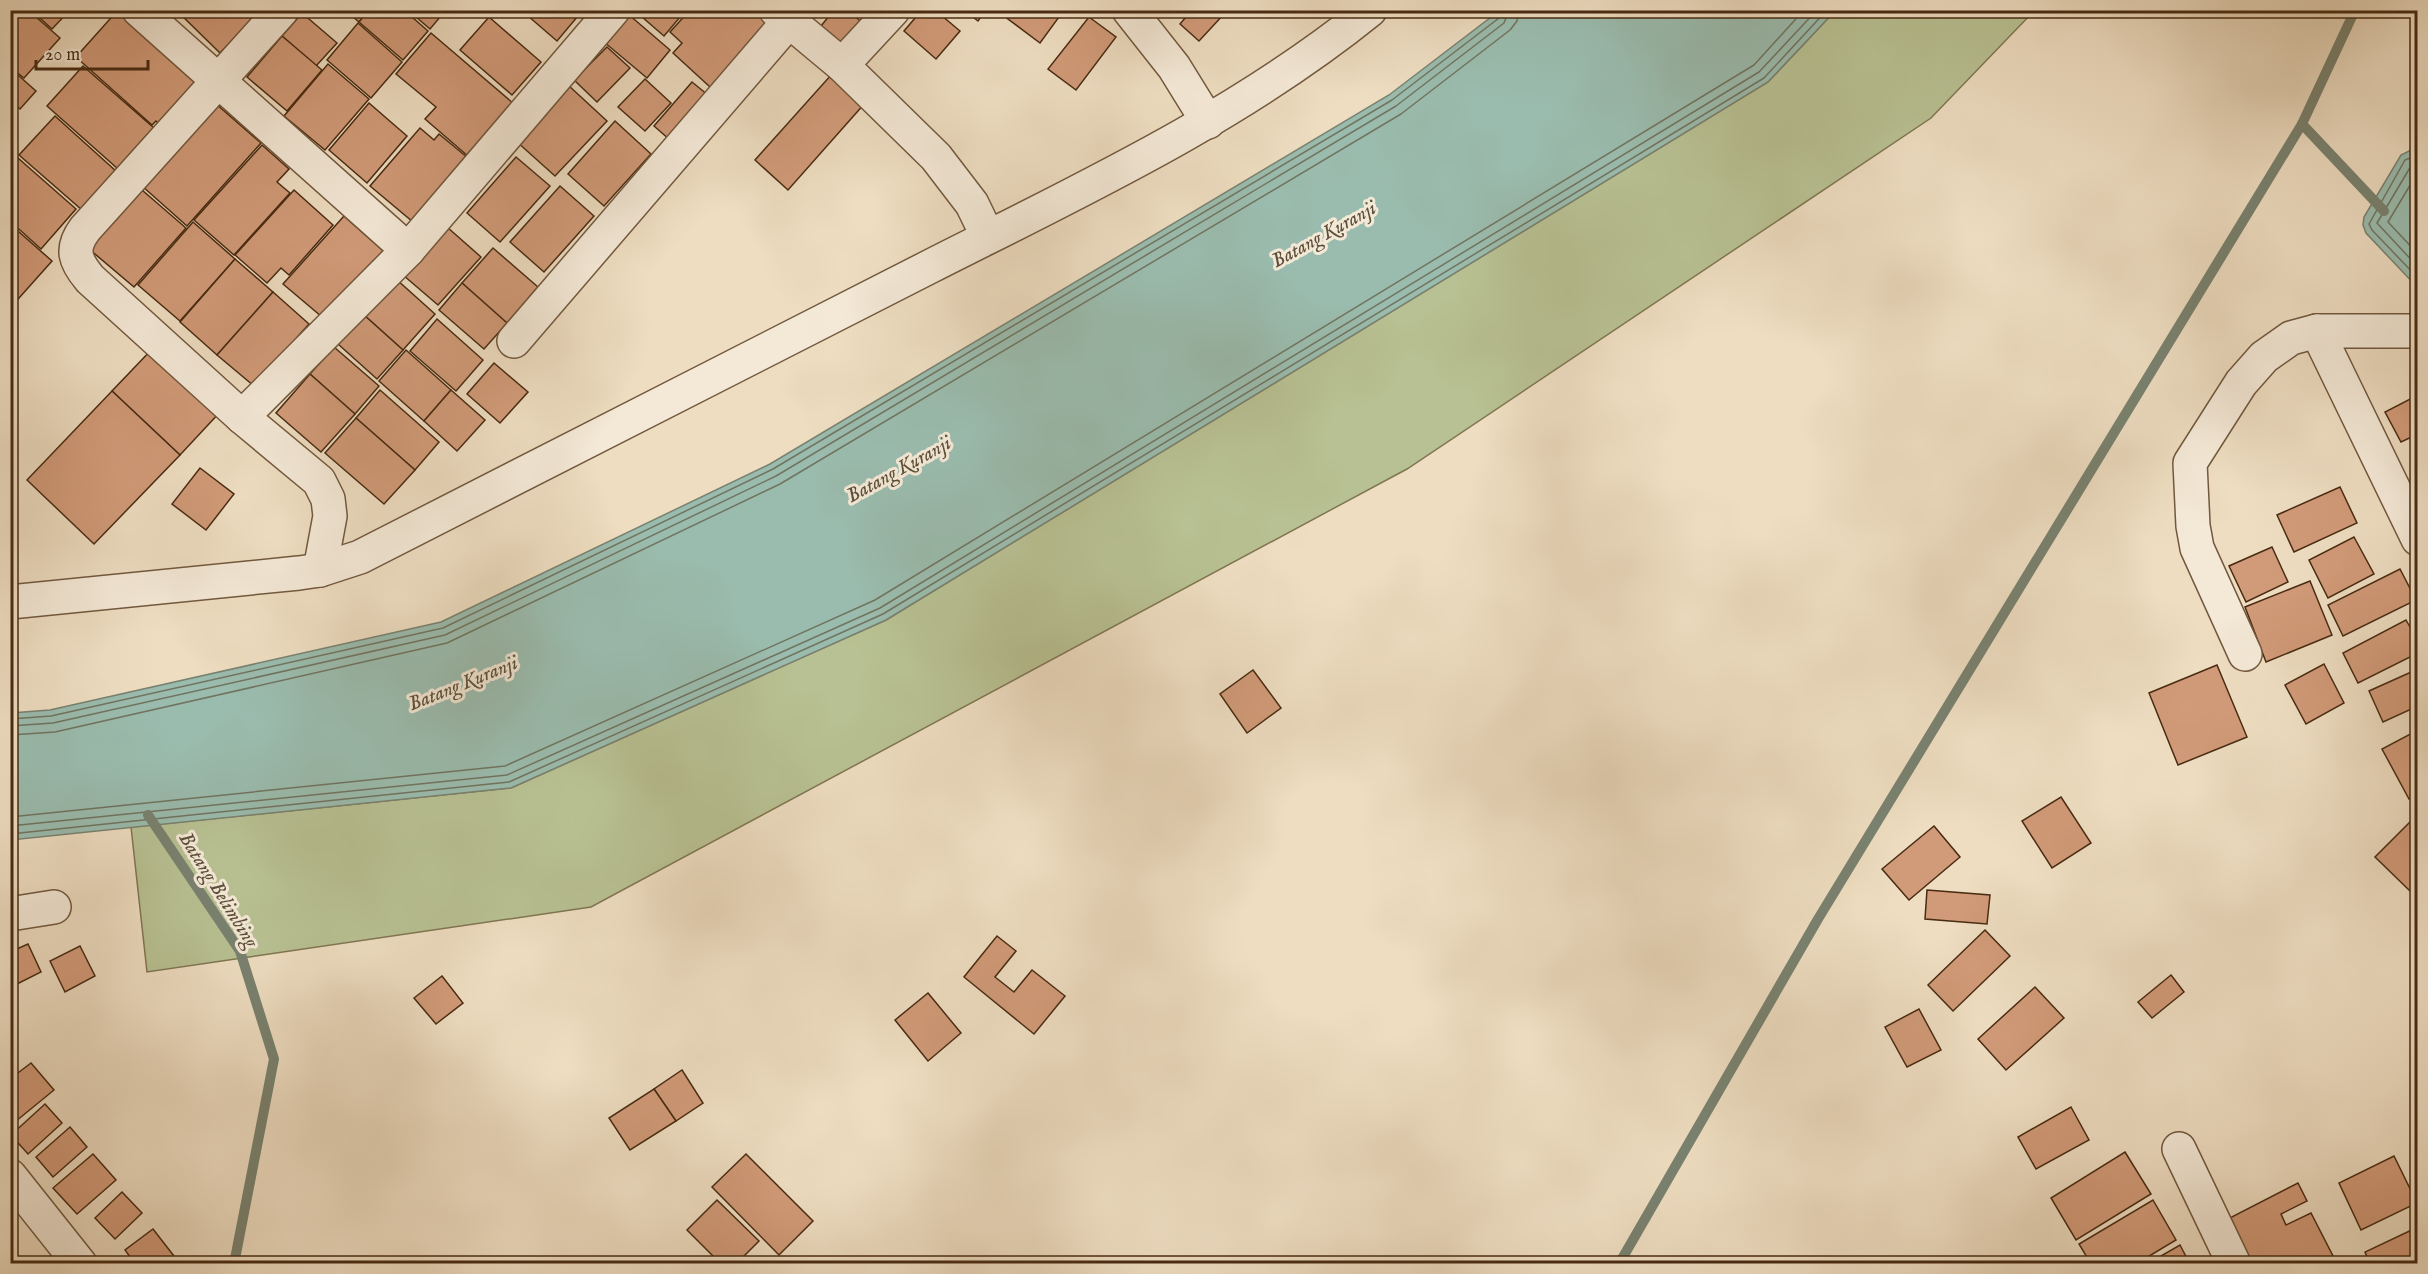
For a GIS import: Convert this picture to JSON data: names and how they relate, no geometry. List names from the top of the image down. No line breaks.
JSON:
{"water":["Batang Kuranji","Batang Belimbing"],"scale_bar":"20 m"}
